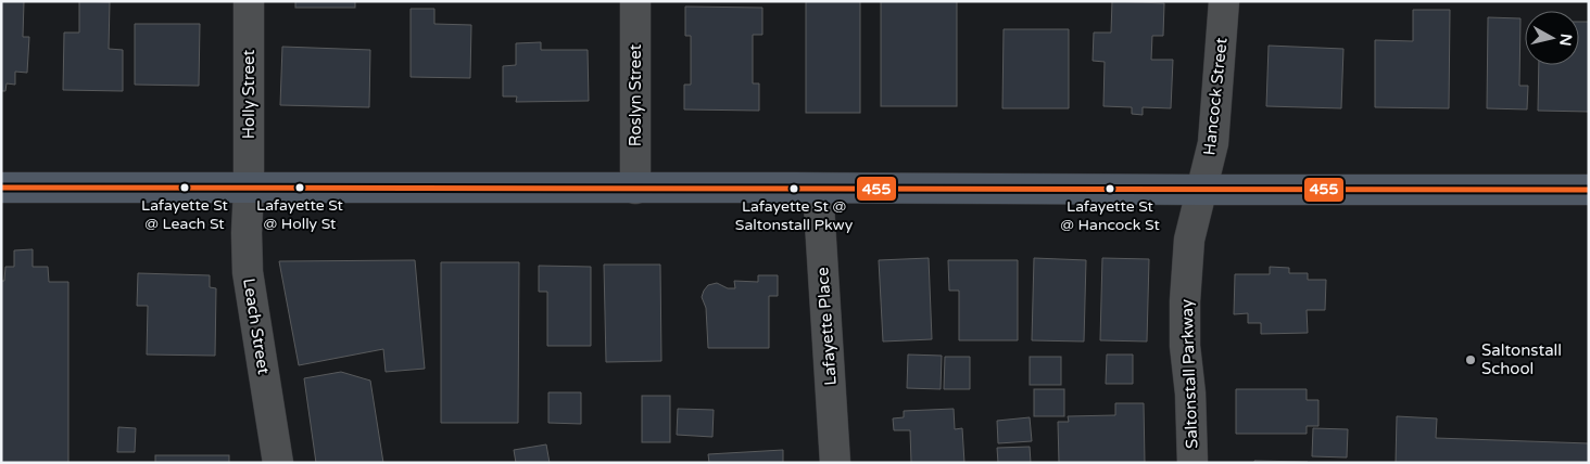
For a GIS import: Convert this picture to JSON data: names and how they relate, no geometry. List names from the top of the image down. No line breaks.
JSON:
{"streets":{"street":["Holly Street","Roslyn Street","Hancock Street","Leach Street","Lafayette Place","Saltonstall Parkway"]},"crossings":[["Holly Street","Leach Street"],["Hancock Street","Saltonstall Parkway"]],"places":["Lafayette St @ Leach St","Lafayette St @ Holly St","Lafayette St @ Saltonstall Pkwy","Lafayette St @ Hancock St","Saltonstall School"],"lines":["transit line 455"],"north":"right"}
